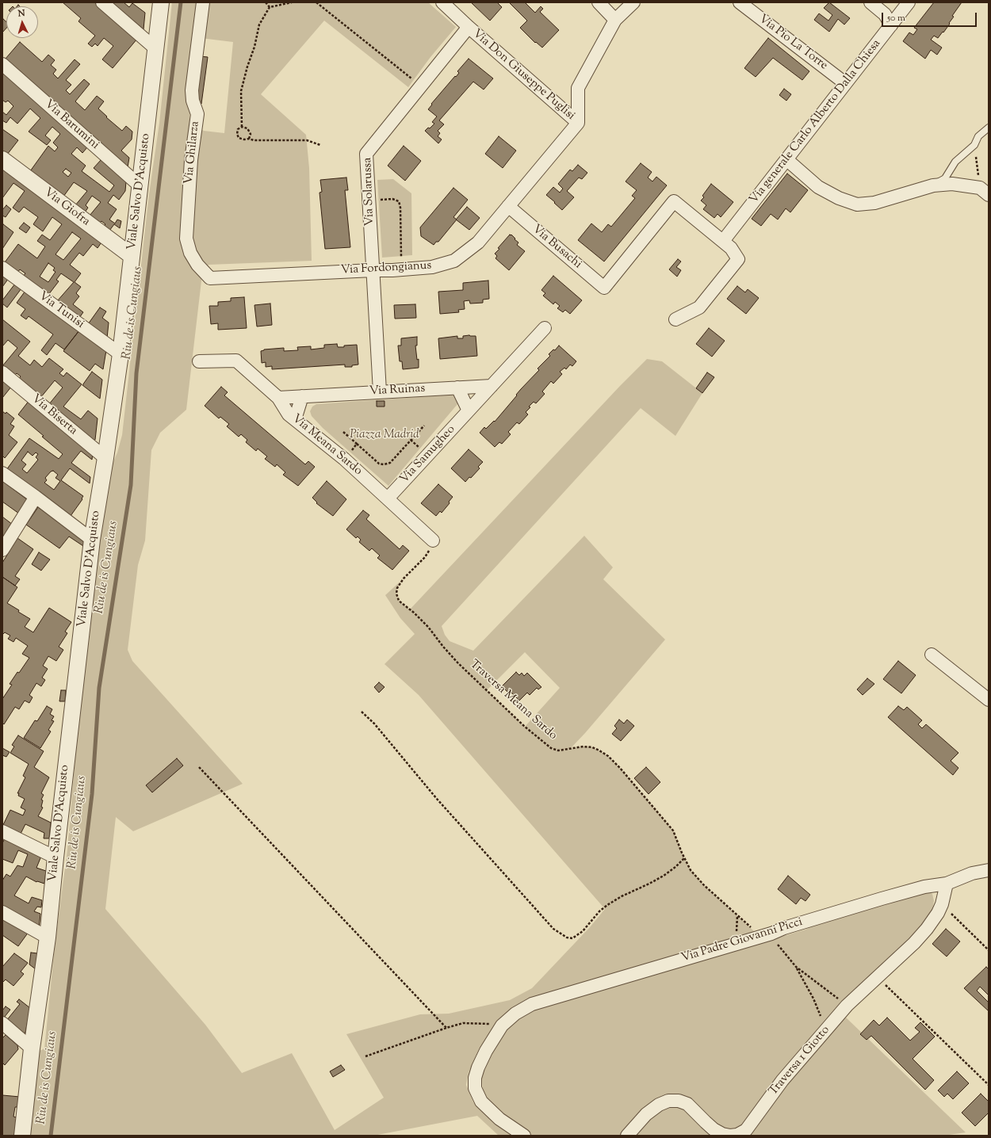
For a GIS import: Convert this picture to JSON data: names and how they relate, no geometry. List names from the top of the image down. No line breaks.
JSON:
{"streets":{"street":["Via Pio La Torre","Via Don Giuseppe Puglisi","Via generale Carlo Alberto Dalla Chiesa","Via Barumini","Via Ghilarza","Viale Salvo D'Acquisto","Via Solarussa","Via Giofra","Via Busachi","Via Fordongianus","Via Tunisi","Via Ruinas","Via Biserta","Via Meana Sardo","Via Samugheo","Via Padre Giovanni Picci","Traversa 1 Giotto"],"path":["Traversa Meana Sardo"]},"crossings":[["Via Pio La Torre","Via generale Carlo Alberto Dalla Chiesa"],["Via Don Giuseppe Puglisi","Via Solarussa"],["Via Don Giuseppe Puglisi","Via Fordongianus"],["Via generale Carlo Alberto Dalla Chiesa","Via Busachi"],["Via Barumini","Viale Salvo D'Acquisto"],["Via Ghilarza","Via Fordongianus"],["Viale Salvo D'Acquisto","Via Giofra"],["Viale Salvo D'Acquisto","Via Tunisi"],["Viale Salvo D'Acquisto","Via Biserta"],["Via Solarussa","Via Fordongianus"],["Via Solarussa","Via Ruinas"],["Via Busachi","Via Fordongianus"],["Via Ruinas","Via Meana Sardo"],["Via Ruinas","Via Samugheo"],["Via Meana Sardo","Via Samugheo"],["Via Meana Sardo","Traversa Meana Sardo"],["Traversa Meana Sardo","Via Padre Giovanni Picci"],["Via Padre Giovanni Picci","Traversa 1 Giotto"]],"water":["Riu de is Cungiaus"],"parks":["Piazza Madrid"],"scale_bar":"50 m","north":"top"}
